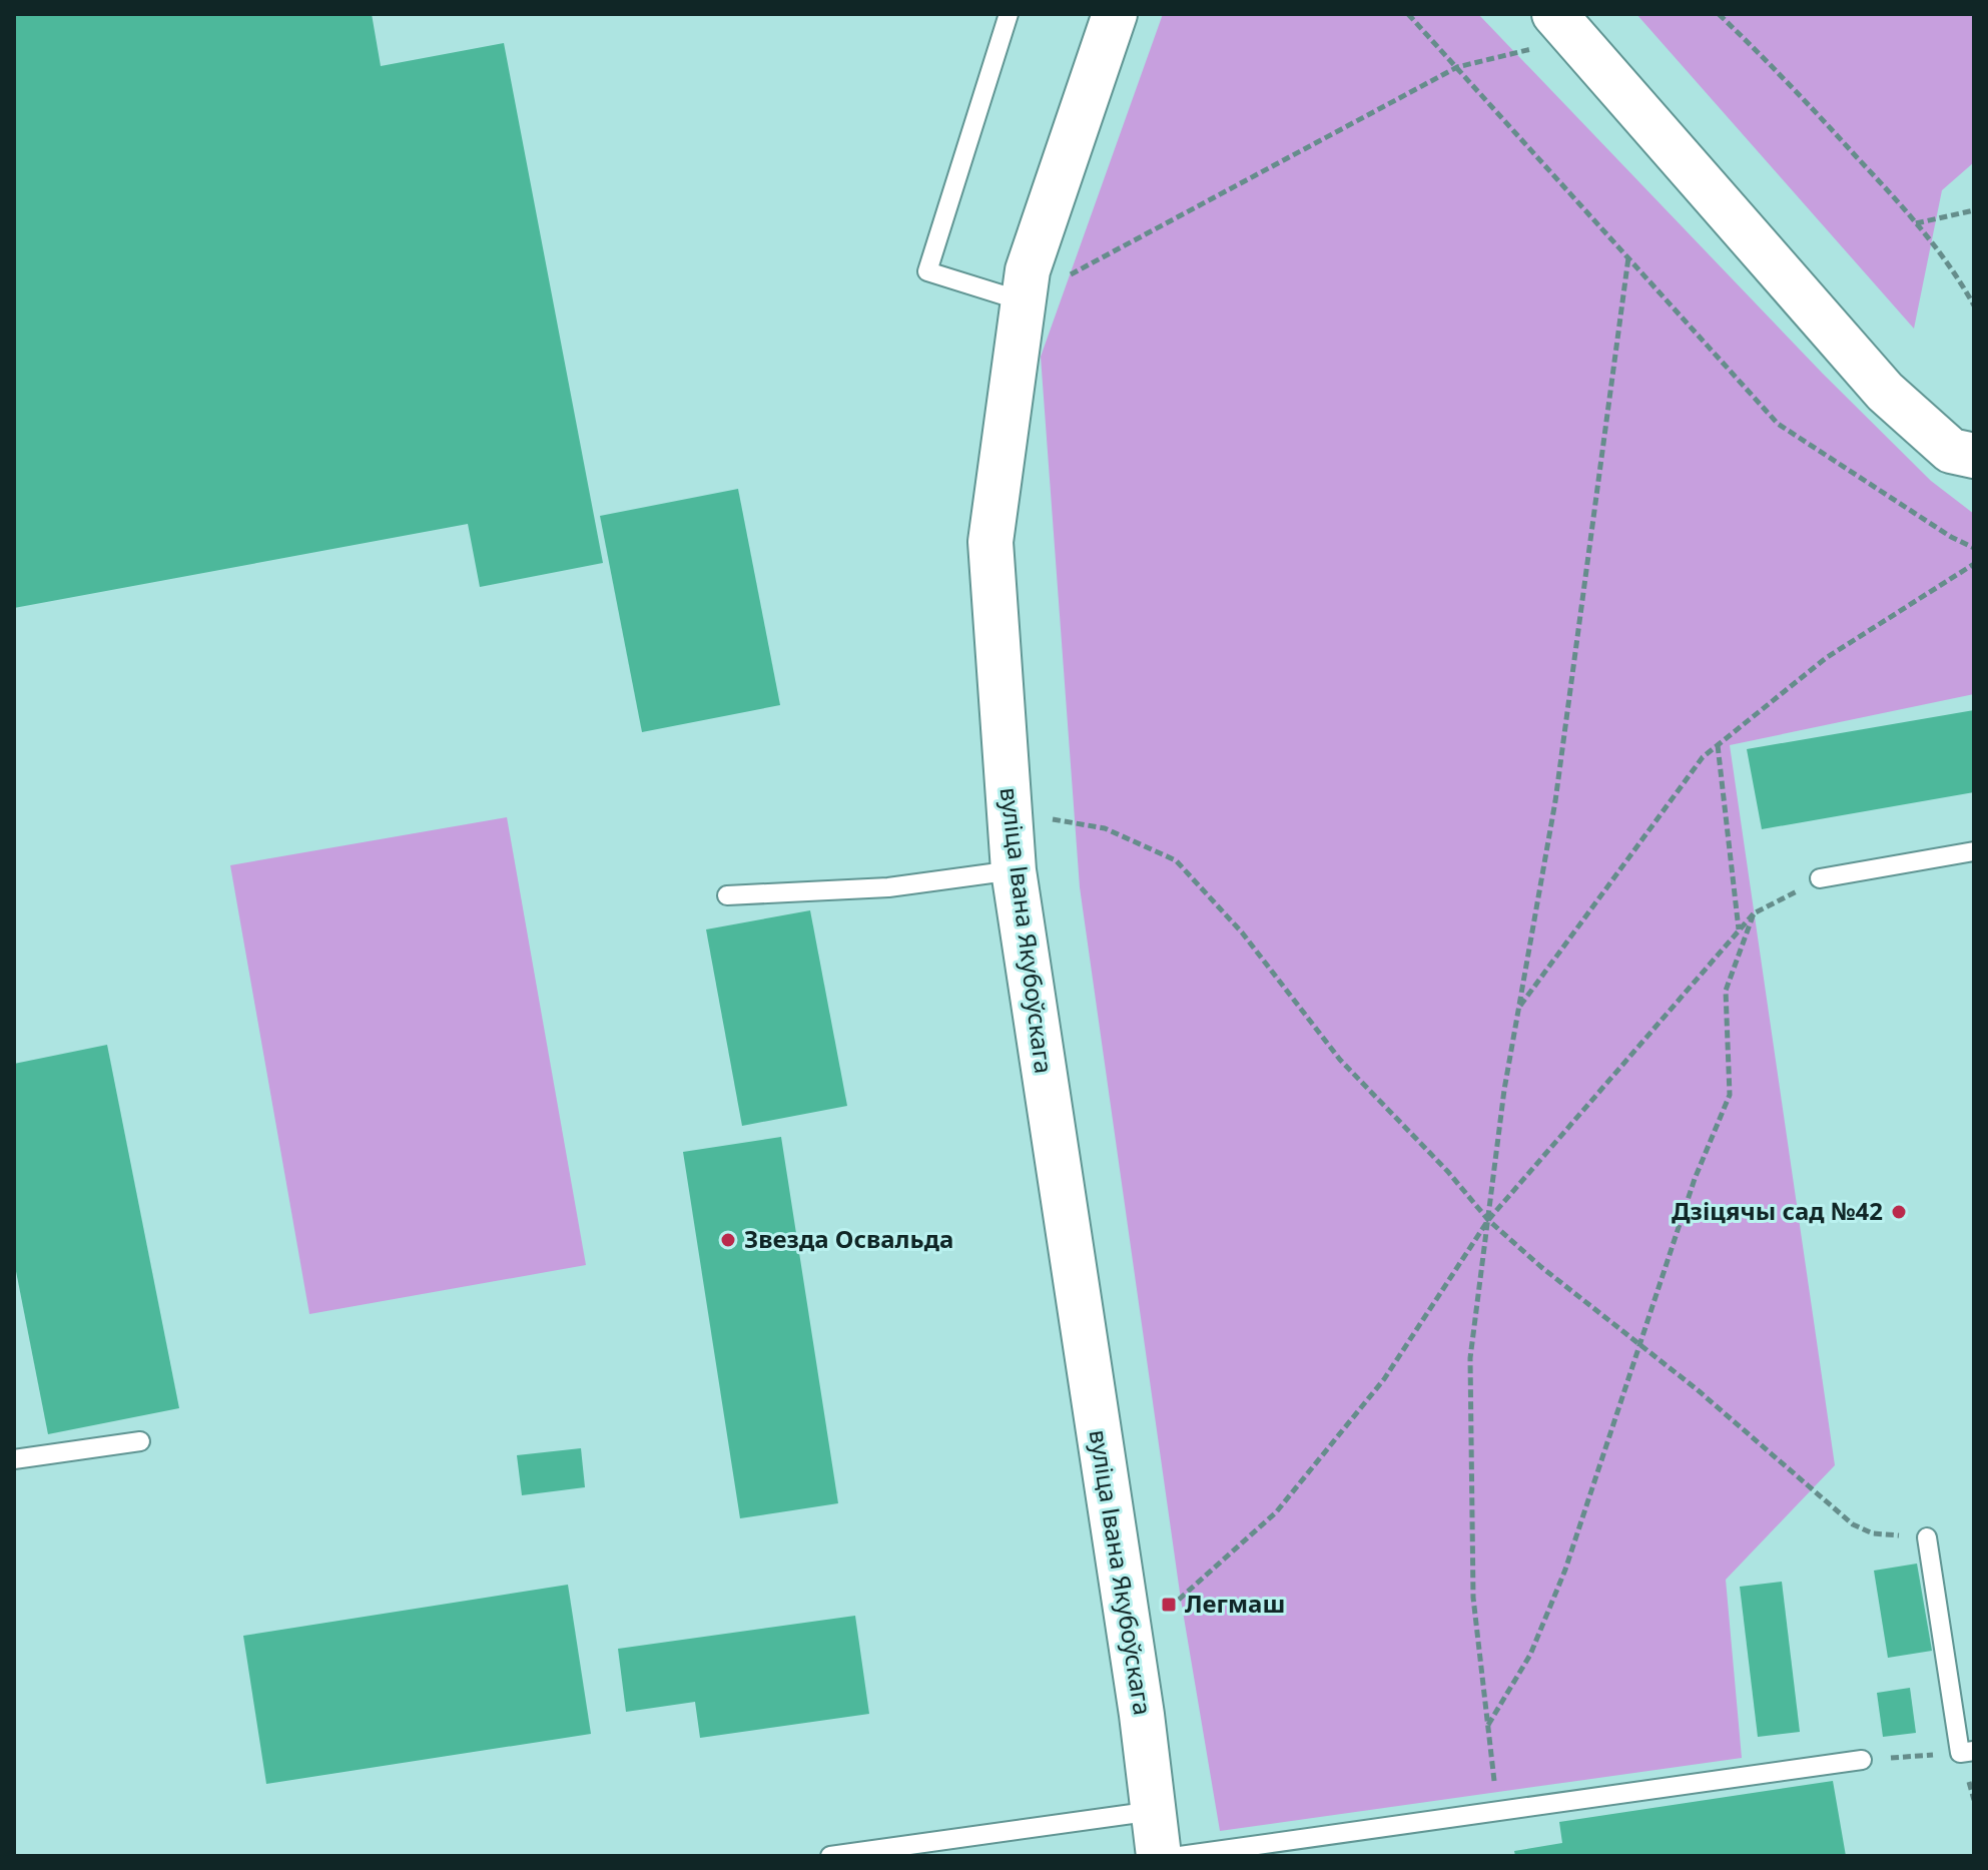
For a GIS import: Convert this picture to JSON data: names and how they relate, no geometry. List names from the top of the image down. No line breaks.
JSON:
{"streets":{"street":["вуліца Івана Якубоўскага"]},"places":{"other":["Дзіцячы сад №42","Звезда Освальда"],"transit":["Легмаш"]}}
